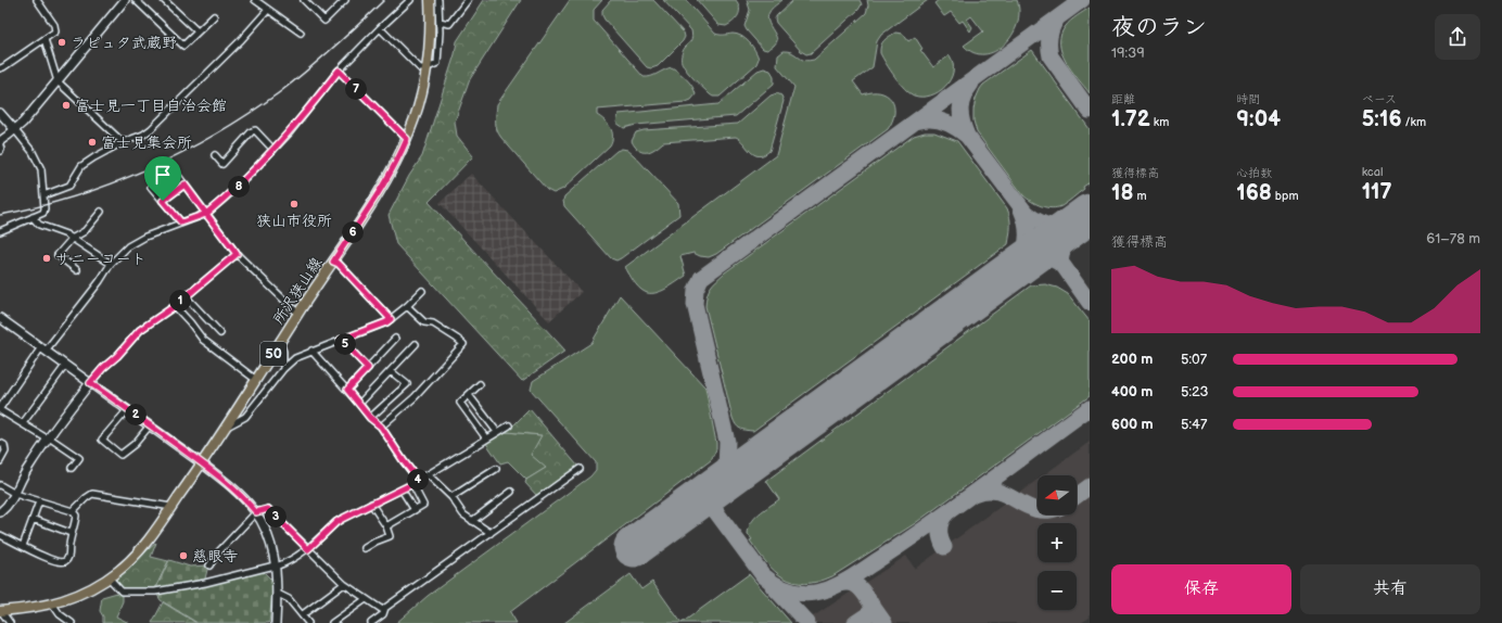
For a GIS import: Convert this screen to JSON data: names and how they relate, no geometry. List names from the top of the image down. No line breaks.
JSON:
{"streets":{"main road":["所沢狭山線","50"]},"places":["ラピュタ武蔵野","富士見一丁目自治会館","富士見集会所","狭山市役所","サニーコート","慈眼寺"],"north":"left","page":{"heading":["夜のラン","19:39"],"stats":[["距離","1.72 km"],["時間","9:04"],["ペース","5:16 /km"],["獲得標高","18 m"],["心拍数","168 bpm"],["kcal","117"]],"pins":["7","8","6","1","5","2","4","3"],"chart":["獲得標高","61–78 m"],"list":[{"name":"200 m","note":"5:07"},{"name":"400 m","note":"5:23"},{"name":"600 m","note":"5:47"}],"map_buttons":["+","−"],"buttons":["保存","共有"]}}
